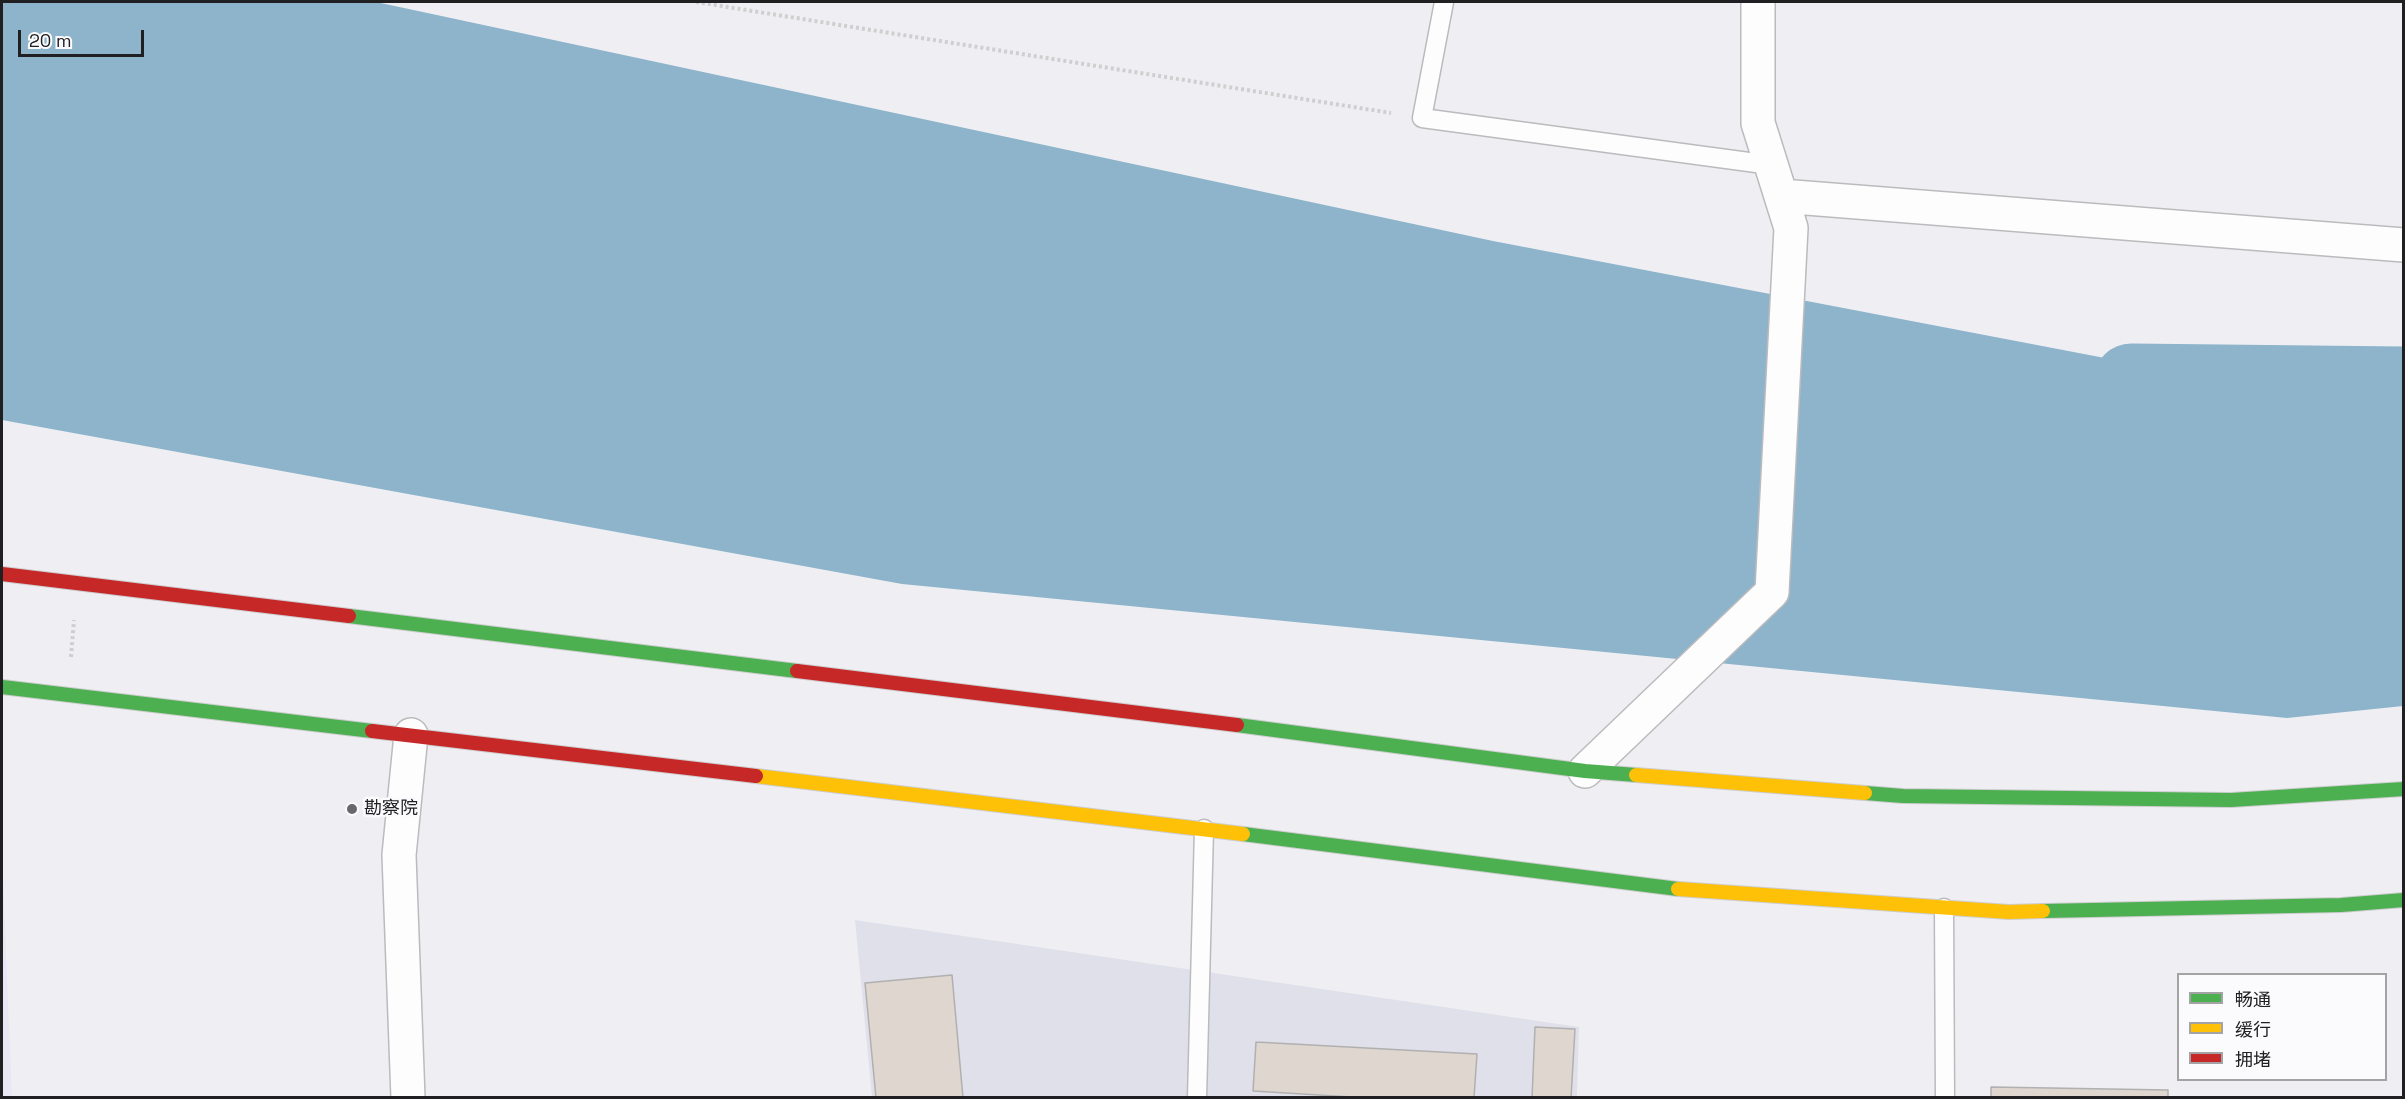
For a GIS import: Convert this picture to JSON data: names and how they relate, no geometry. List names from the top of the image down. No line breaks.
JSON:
{"places":["勘察院"],"legend":["畅通","缓行","拥堵"],"scale_bar":"20 m"}
